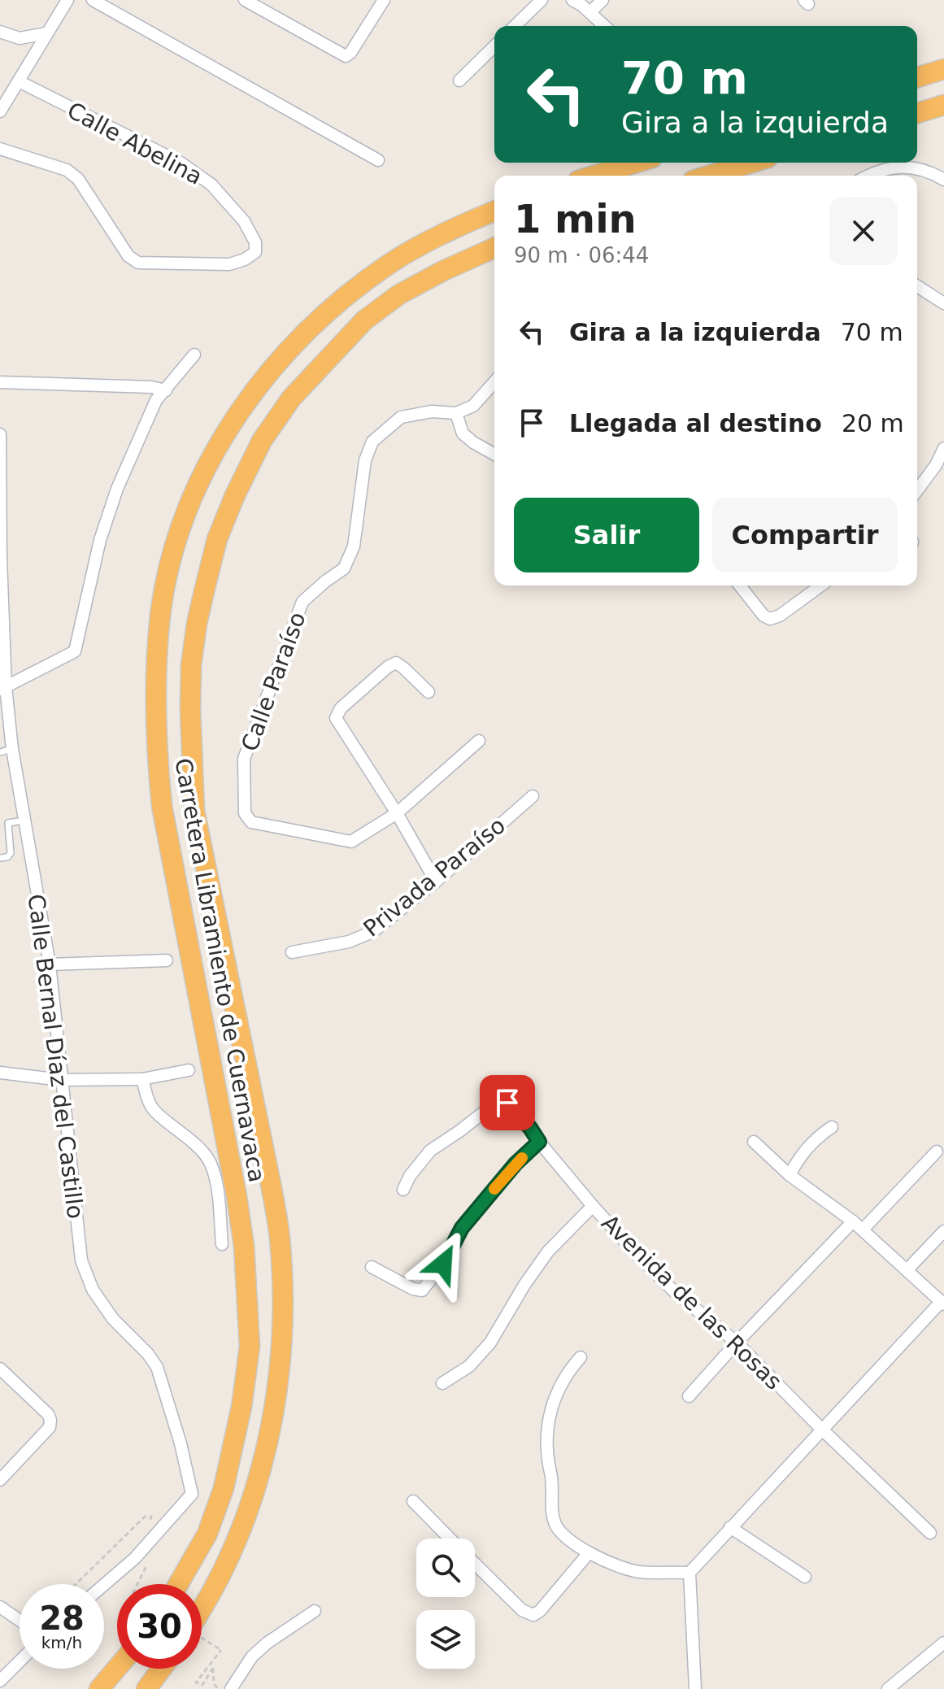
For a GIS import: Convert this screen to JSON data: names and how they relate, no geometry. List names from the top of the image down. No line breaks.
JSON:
{"streets":{"highway":["Carretera Libramiento de Cuernavaca"],"street":["Calle Abelina","Calle Paraíso","Privada Paraíso","Calle Bernal Díaz del Castillo","Avenida de las Rosas"]},"page":{"turn":["70 m","Gira a la izquierda"],"heading":["1 min","90 m · 06:44"],"list":[{"name":"Gira a la izquierda","value":"70 m"},{"name":"Llegada al destino","value":"20 m"}],"buttons":["Salir","Compartir"],"speed":"28 km/h","limit":"30"}}
